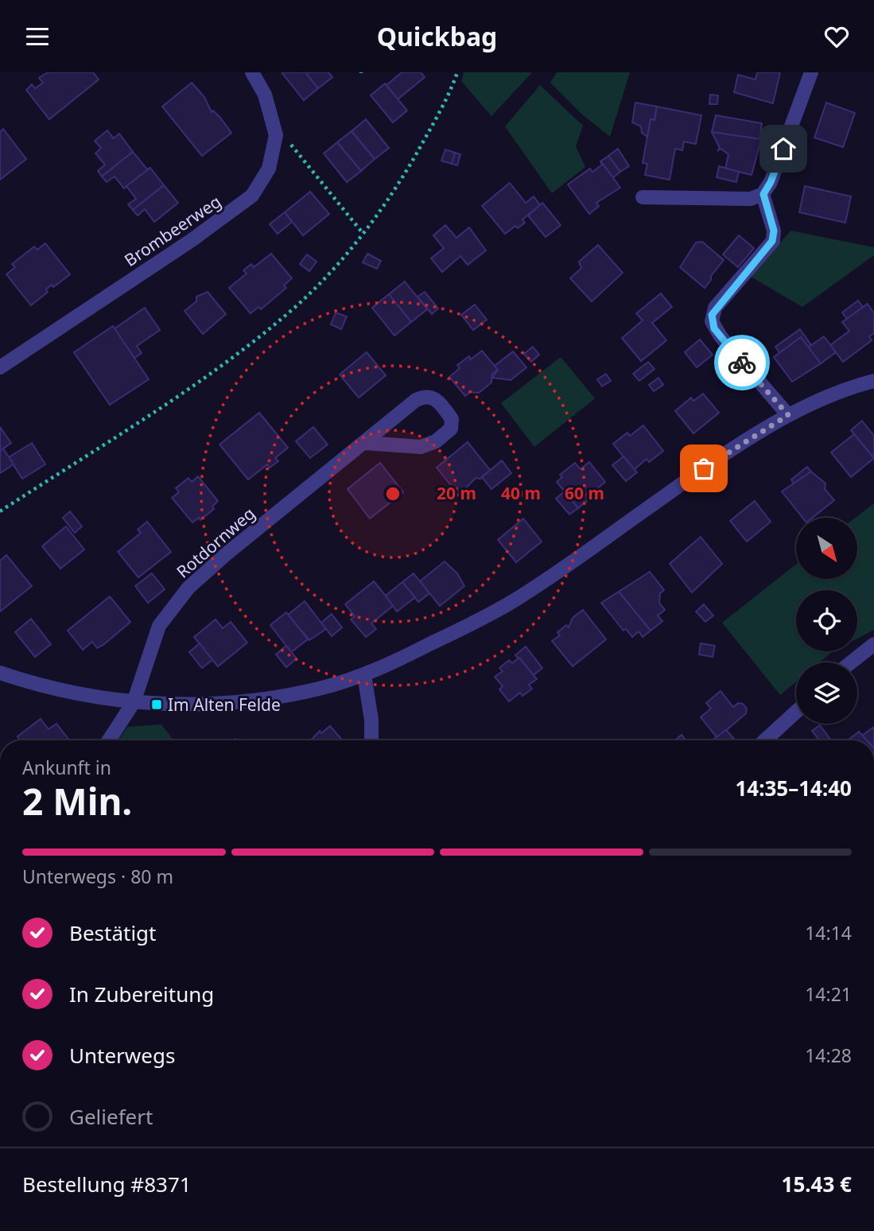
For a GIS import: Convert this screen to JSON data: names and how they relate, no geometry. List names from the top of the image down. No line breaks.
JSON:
{"streets":{"street":["Brombeerweg","Rotdornweg"]},"places":{"transit":["Im Alten Felde"]},"north":"bottom right","page":{"header":"Quickbag","heading":["2 Min.","Ankunft in","14:35–14:40"],"panel":["Bestellung #8371","15.43 €"],"bar":"Unterwegs · 80 m","list":[["Bestätigt","14:14"],["In Zubereitung","14:21"],["Unterwegs","14:28"],"Geliefert"]},"rings":["20 m","40 m","60 m"]}
